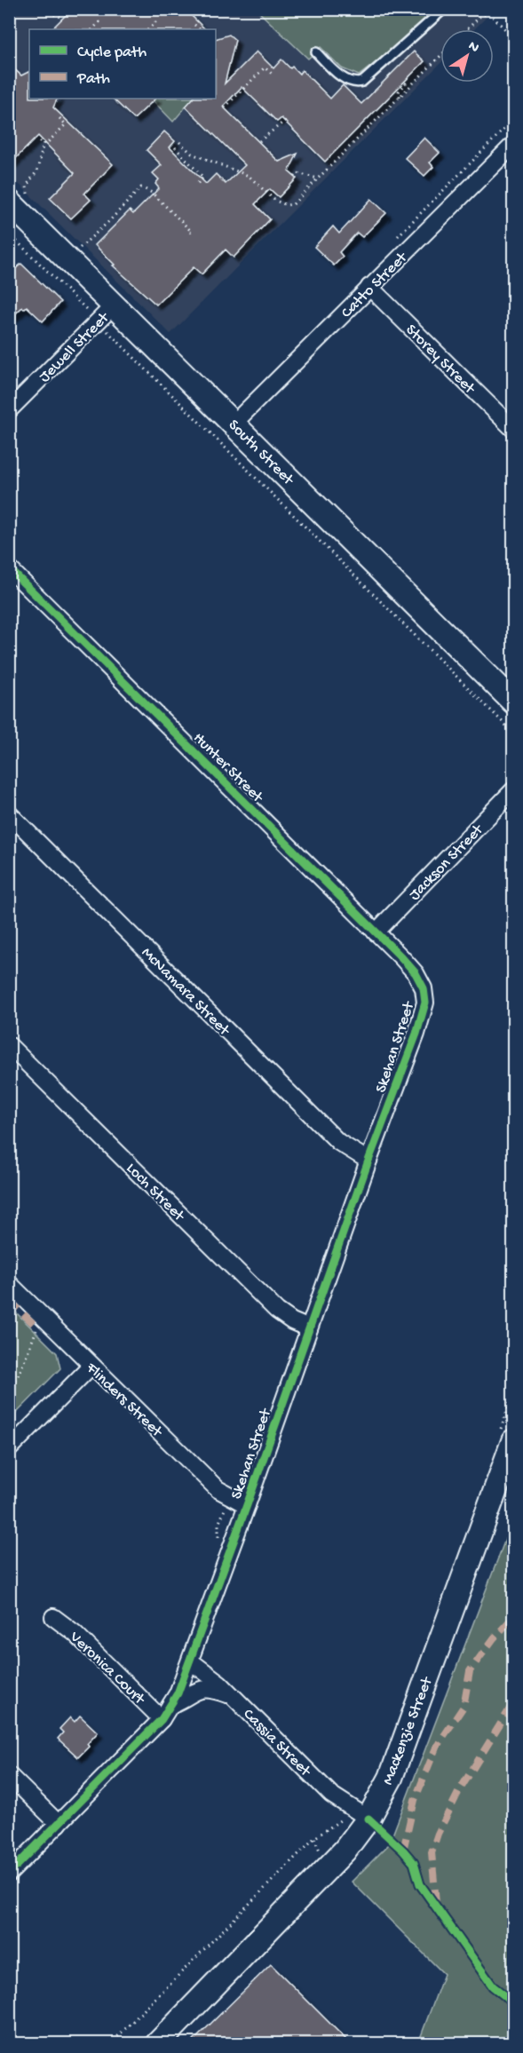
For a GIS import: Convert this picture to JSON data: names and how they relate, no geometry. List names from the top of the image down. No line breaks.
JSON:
{"streets":{"street":["Catto Street","Jewell Street","Storey Street","South Street","Hunter Street","Jackson Street","McNamara Street","Skehan Street","Loch Street","Flinders Street","Veronica Court","Mackenzie Street","Cassia Street"]},"crossings":[["Catto Street","Storey Street"],["Catto Street","South Street"],["Jewell Street","South Street"],["Hunter Street","Jackson Street"],["Hunter Street","Skehan Street"],["McNamara Street","Skehan Street"],["Skehan Street","Loch Street"],["Skehan Street","Flinders Street"],["Skehan Street","Veronica Court"],["Skehan Street","Cassia Street"],["Mackenzie Street","Cassia Street"]],"legend":["Cycle path","Path"],"north":"top right"}
